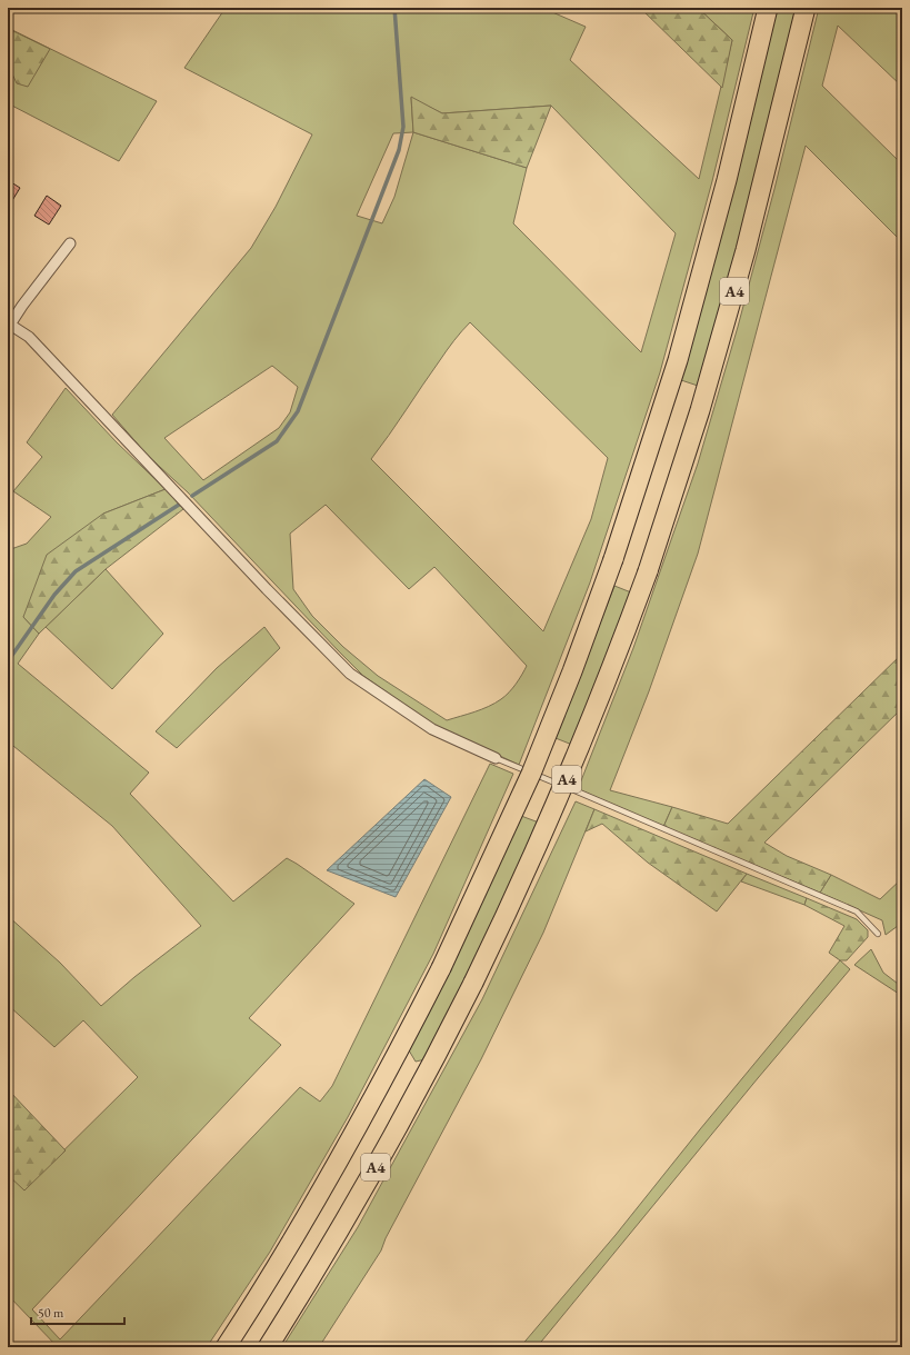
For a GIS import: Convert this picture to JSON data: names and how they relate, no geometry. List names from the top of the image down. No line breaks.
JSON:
{"streets":{"highway":["A4"]},"scale_bar":"50 m"}
